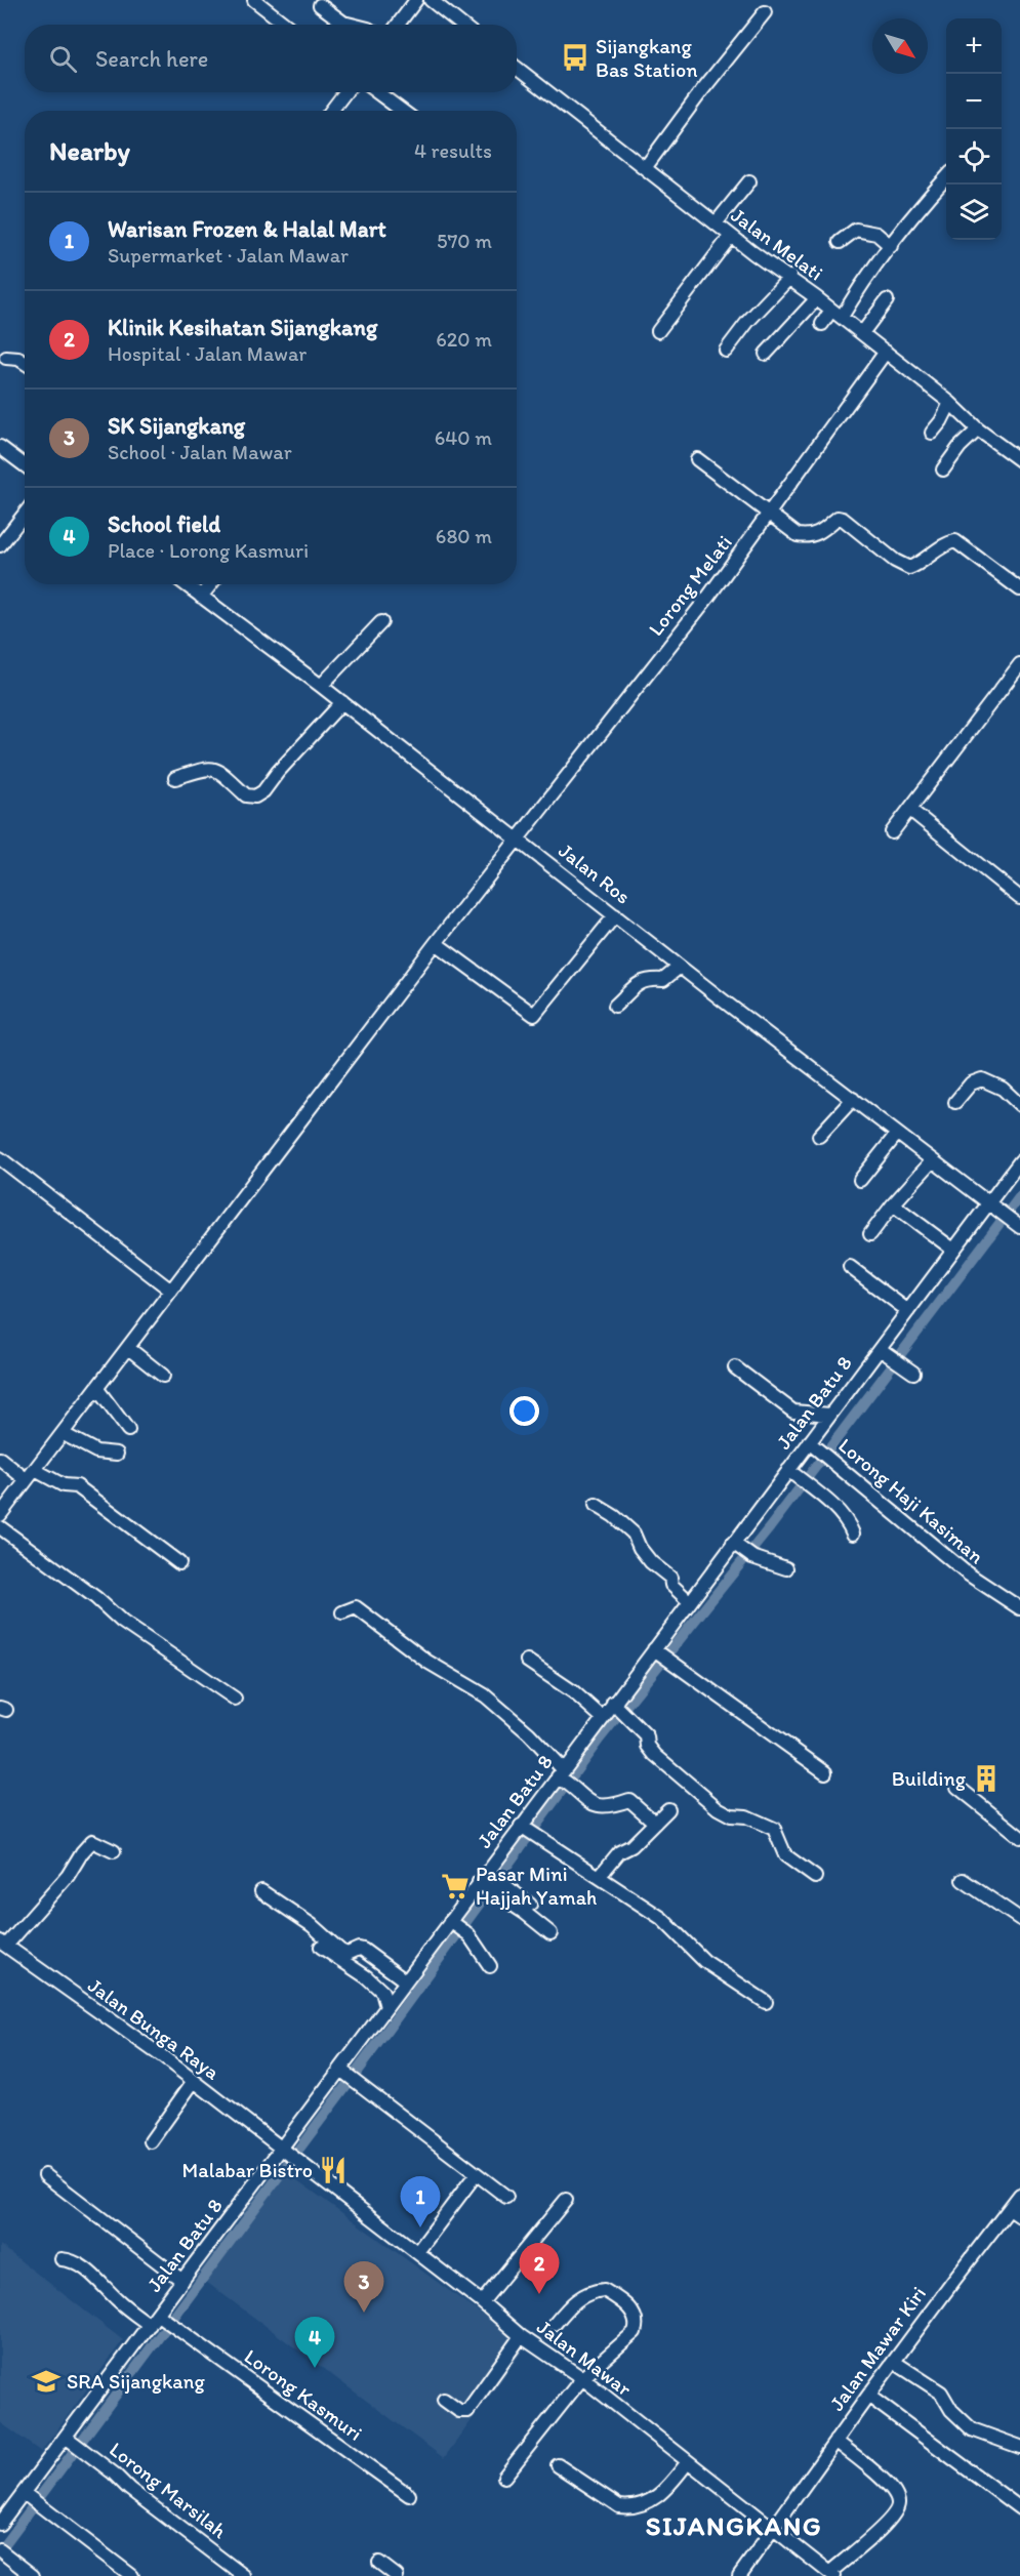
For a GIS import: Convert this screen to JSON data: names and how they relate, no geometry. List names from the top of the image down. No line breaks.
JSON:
{"streets":{"street":["Jalan Melati","Lorong Melati","Jalan Ros","Jalan Batu 8","Lorong Haji Kasiman","Jalan Bunga Raya","Jalan Mawar Kiri","Jalan Mawar","Lorong Kasmuri","Lorong Marsilah"]},"crossings":[["Jalan Melati","Lorong Melati"],["Lorong Melati","Jalan Ros"],["Jalan Ros","Jalan Batu 8"],["Jalan Batu 8","Lorong Haji Kasiman"],["Jalan Batu 8","Jalan Bunga Raya"],["Jalan Batu 8","Jalan Mawar"],["Jalan Batu 8","Lorong Kasmuri"],["Jalan Batu 8","Lorong Marsilah"],["Jalan Bunga Raya","Jalan Mawar"],["Jalan Mawar Kiri","Jalan Mawar"]],"districts":["SIJANGKANG"],"places":{"bus stop":["Sijangkang Bas Station"],"building":["Building"],"supermarket":["Pasar Mini Hajjah Yamah"],"restaurant":["Malabar Bistro"],"school or university":["SRA Sijangkang"]},"north":"bottom right","page":{"map_buttons":["+","−"],"search":"Search here","heading":["Nearby","4 results"],"list":[{"mark":"1","name":"Warisan Frozen & Halal Mart","note":"Supermarket · Jalan Mawar","value":"570 m"},{"mark":"2","name":"Klinik Kesihatan Sijangkang","note":"Hospital · Jalan Mawar","value":"620 m"},{"mark":"3","name":"SK Sijangkang","note":"School · Jalan Mawar","value":"640 m"},{"mark":"4","name":"School field","note":"Place · Lorong Kasmuri","value":"680 m"}],"pins":["1","2","3","4"]}}
